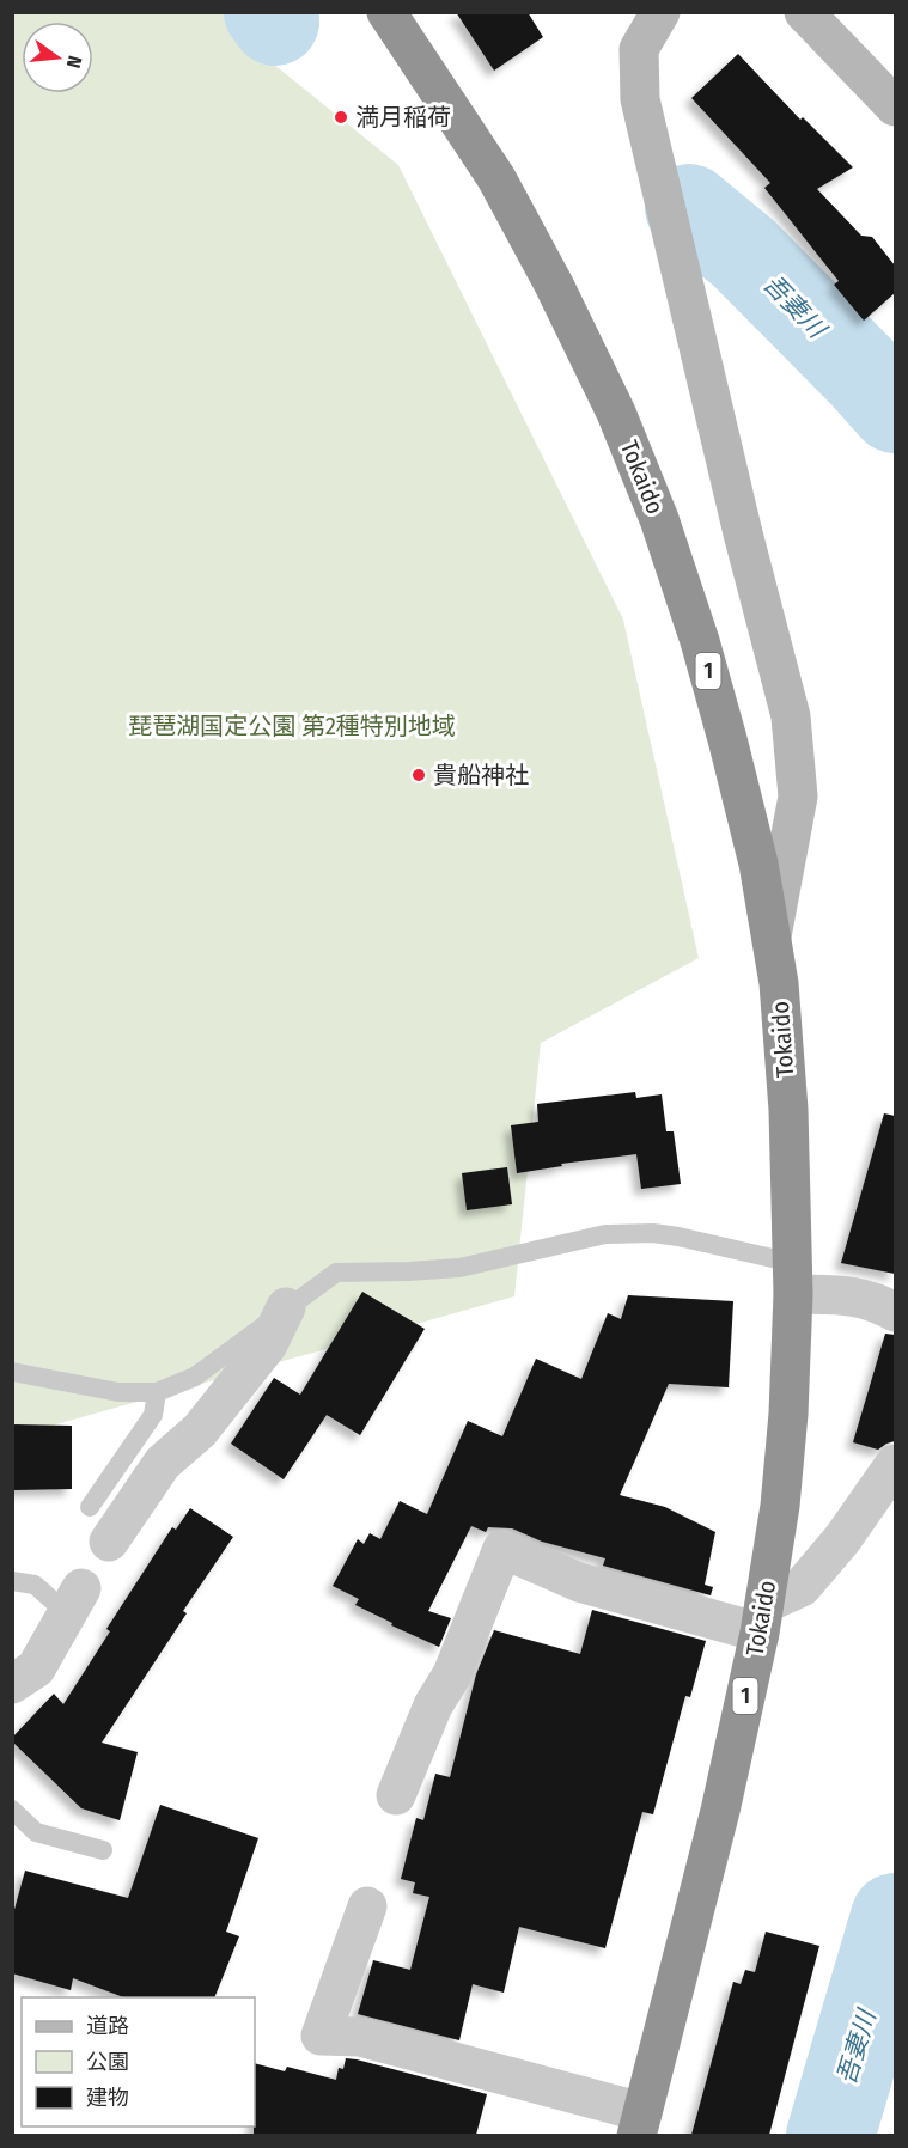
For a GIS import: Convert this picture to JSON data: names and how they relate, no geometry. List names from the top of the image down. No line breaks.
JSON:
{"streets":{"highway":["Tokaido","1"]},"water":["吾妻川"],"parks":["琵琶湖国定公園 第2種特別地域"],"places":["満月稲荷","貴船神社"],"legend":["道路","公園","建物"],"north":"right"}
